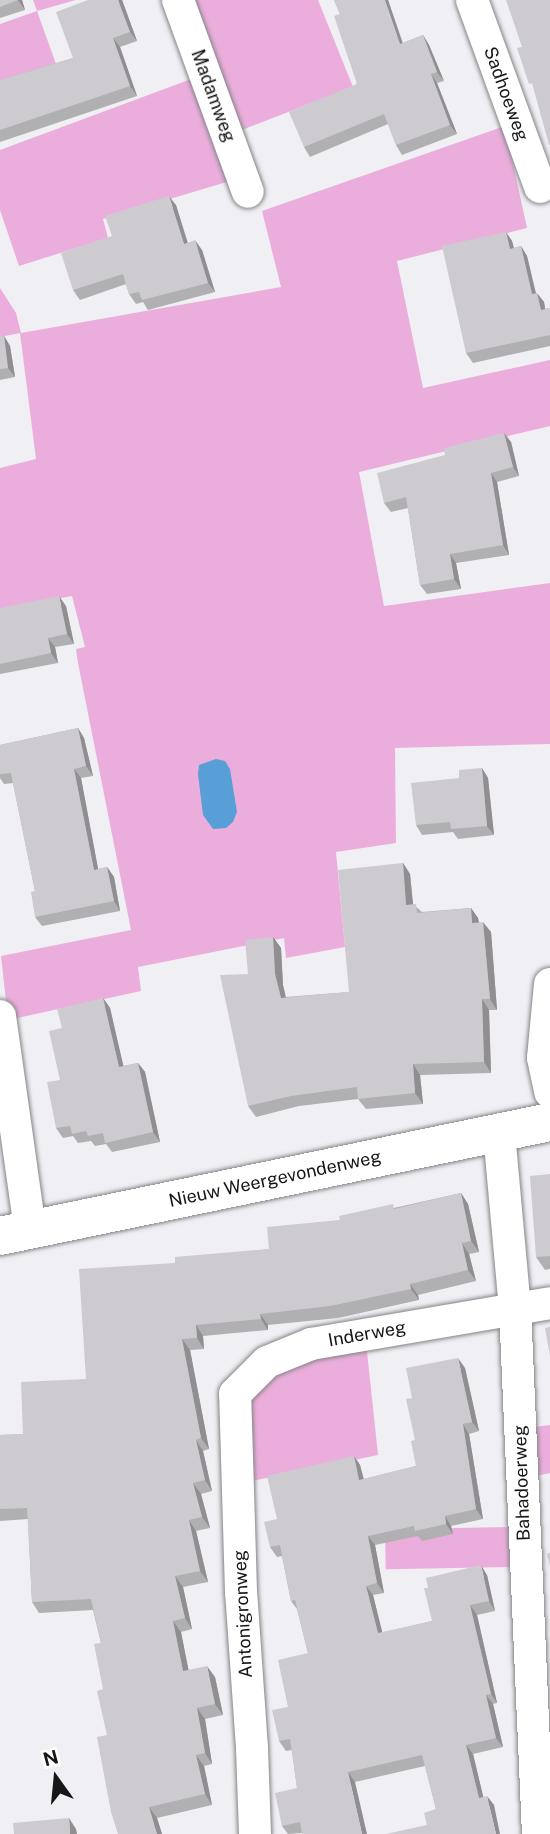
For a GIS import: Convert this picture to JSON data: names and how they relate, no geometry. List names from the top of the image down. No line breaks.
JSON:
{"streets":{"street":["Sadhoeweg","Madamweg","Nieuw Weergevondenweg","Inderweg","Bahadoerweg","Antonigronweg"]},"crossings":[["Nieuw Weergevondenweg","Bahadoerweg"],["Inderweg","Bahadoerweg"],["Inderweg","Antonigronweg"]],"north":"top"}
